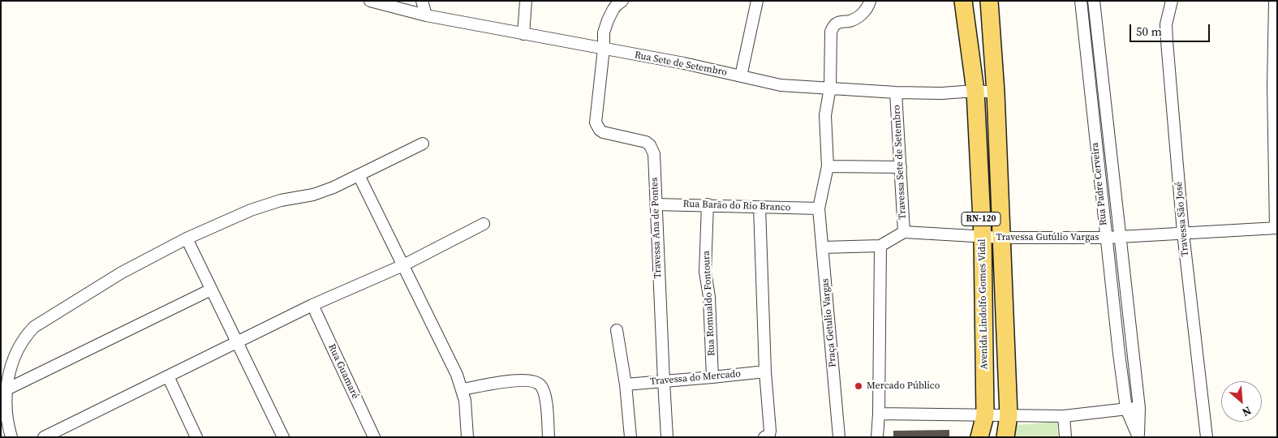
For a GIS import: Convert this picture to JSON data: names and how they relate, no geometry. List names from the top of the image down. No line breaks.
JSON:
{"streets":{"main road":["RN-120","Avenida Lindolfo Gomes Vidal"],"street":["Rua Sete de Setembro","Travessa Sete de Setembro","Rua Padre Cerveira","Rua Barão do Rio Branco","Travessa São José","Travessa Ana de Pontes","Travessa Gutúlio Vargas","Rua Romualdo Fontoura","Praça Getulio Vargas","Rua Guamaré","Travessa do Mercado"]},"crossings":[["Rua Sete de Setembro","Travessa Sete de Setembro"],["Rua Sete de Setembro","Travessa Ana de Pontes"],["Rua Sete de Setembro","Avenida Lindolfo Gomes Vidal"],["Travessa Sete de Setembro","Travessa Gutúlio Vargas"],["Rua Padre Cerveira","Travessa Gutúlio Vargas"],["Rua Barão do Rio Branco","Travessa Ana de Pontes"],["Rua Barão do Rio Branco","Rua Romualdo Fontoura"],["Rua Barão do Rio Branco","Praça Getulio Vargas"],["Travessa São José","Travessa Gutúlio Vargas"],["Travessa Ana de Pontes","Travessa do Mercado"],["Travessa Gutúlio Vargas","Avenida Lindolfo Gomes Vidal"],["Rua Romualdo Fontoura","Travessa do Mercado"]],"places":["Mercado Público"],"scale_bar":"50 m","north":"bottom right"}
